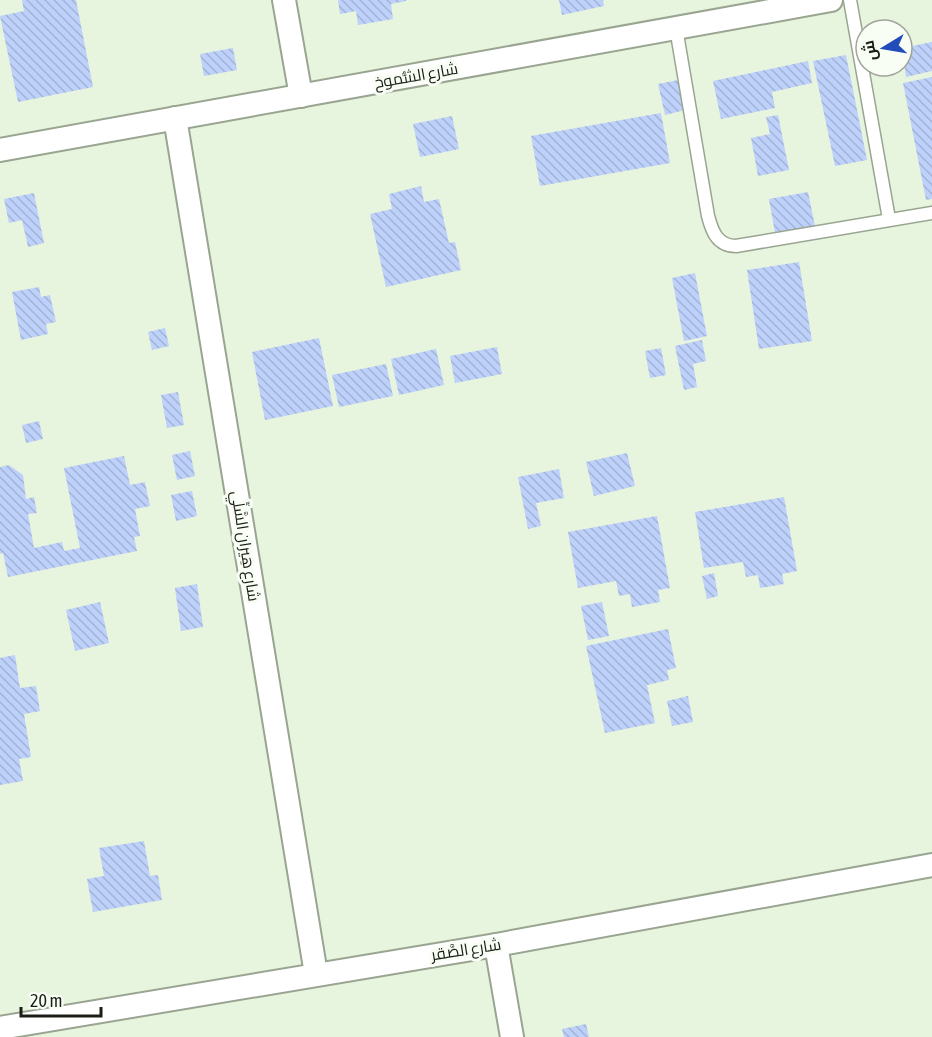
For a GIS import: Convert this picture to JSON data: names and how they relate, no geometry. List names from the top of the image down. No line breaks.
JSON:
{"streets":{"street":["شارع الشُّموخ","شارع هِيران السَّلِّي","شارع الصَّقر"]},"crossings":[["شارع الشُّموخ","شارع هِيران السَّلِّي"],["شارع هِيران السَّلِّي","شارع الصَّقر"]],"scale_bar":"20 m","north":"left"}
